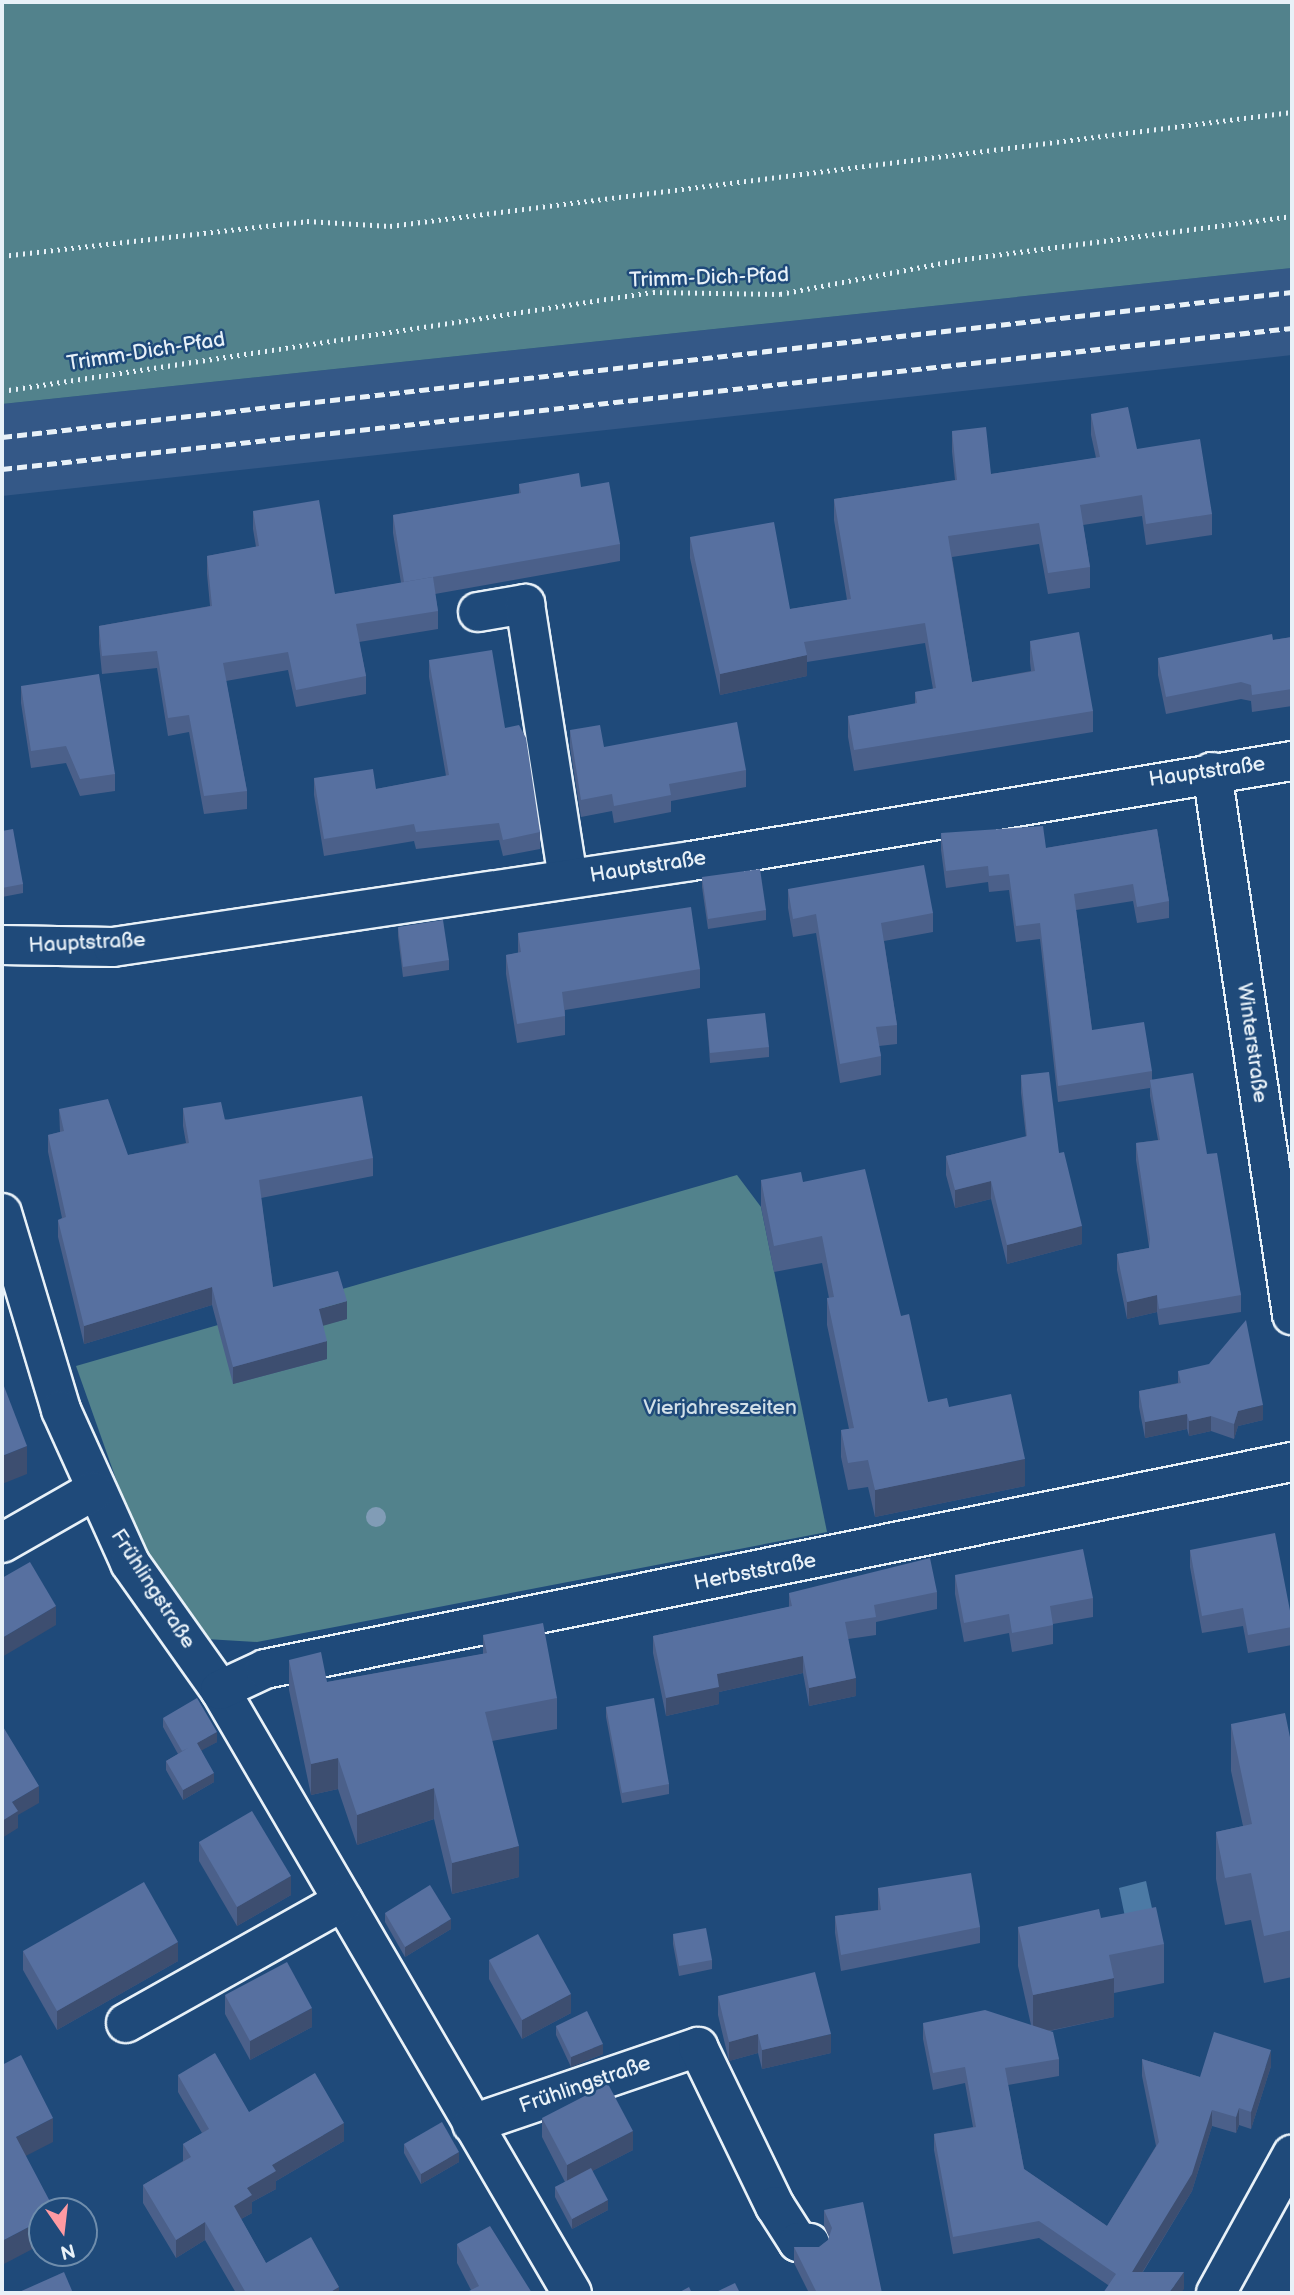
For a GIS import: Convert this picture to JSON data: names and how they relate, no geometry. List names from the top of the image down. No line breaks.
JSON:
{"streets":{"street":["Hauptstraße","Winterstraße","Herbststraße","Frühlingstraße"],"path":["Trimm-Dich-Pfad"]},"crossings":[["Hauptstraße","Winterstraße"],["Herbststraße","Frühlingstraße"]],"parks":["Vierjahreszeiten"],"north":"bottom"}
